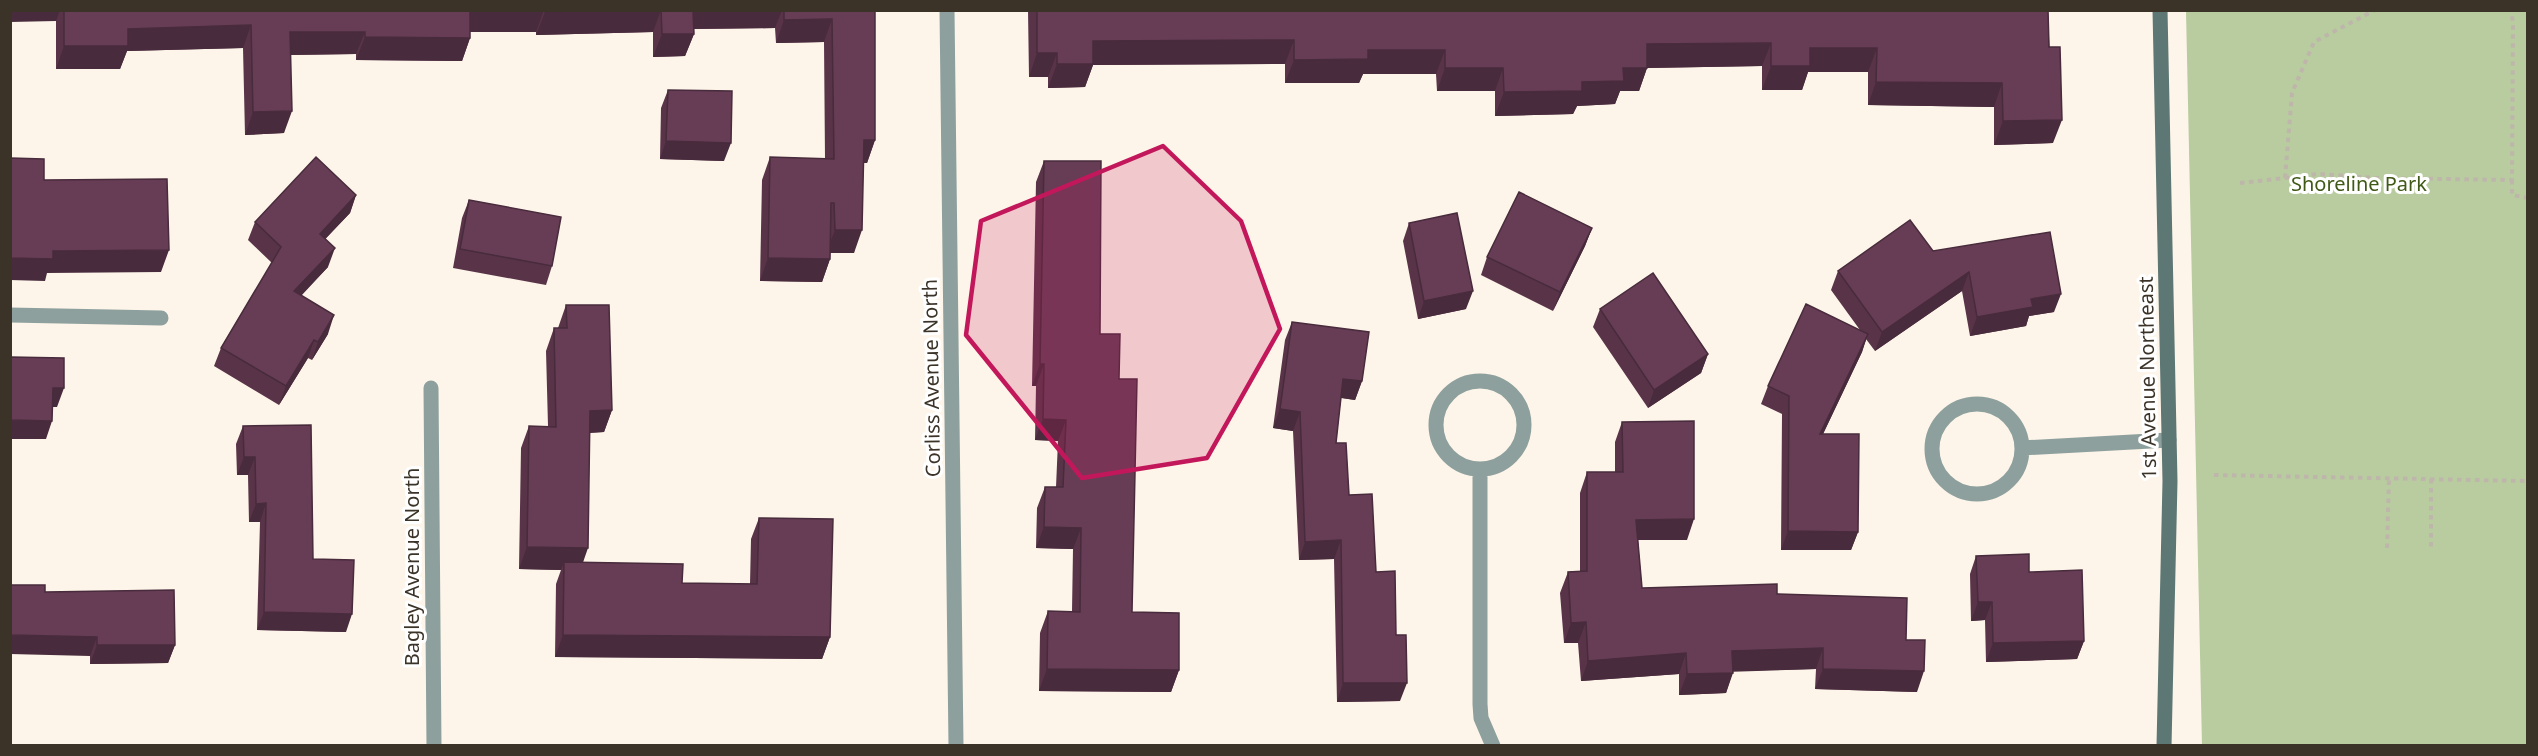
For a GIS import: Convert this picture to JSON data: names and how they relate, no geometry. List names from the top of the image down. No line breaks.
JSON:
{"streets":{"street":["Corliss Avenue North","1st Avenue Northeast","Bagley Avenue North"]},"parks":["Shoreline Park"]}
